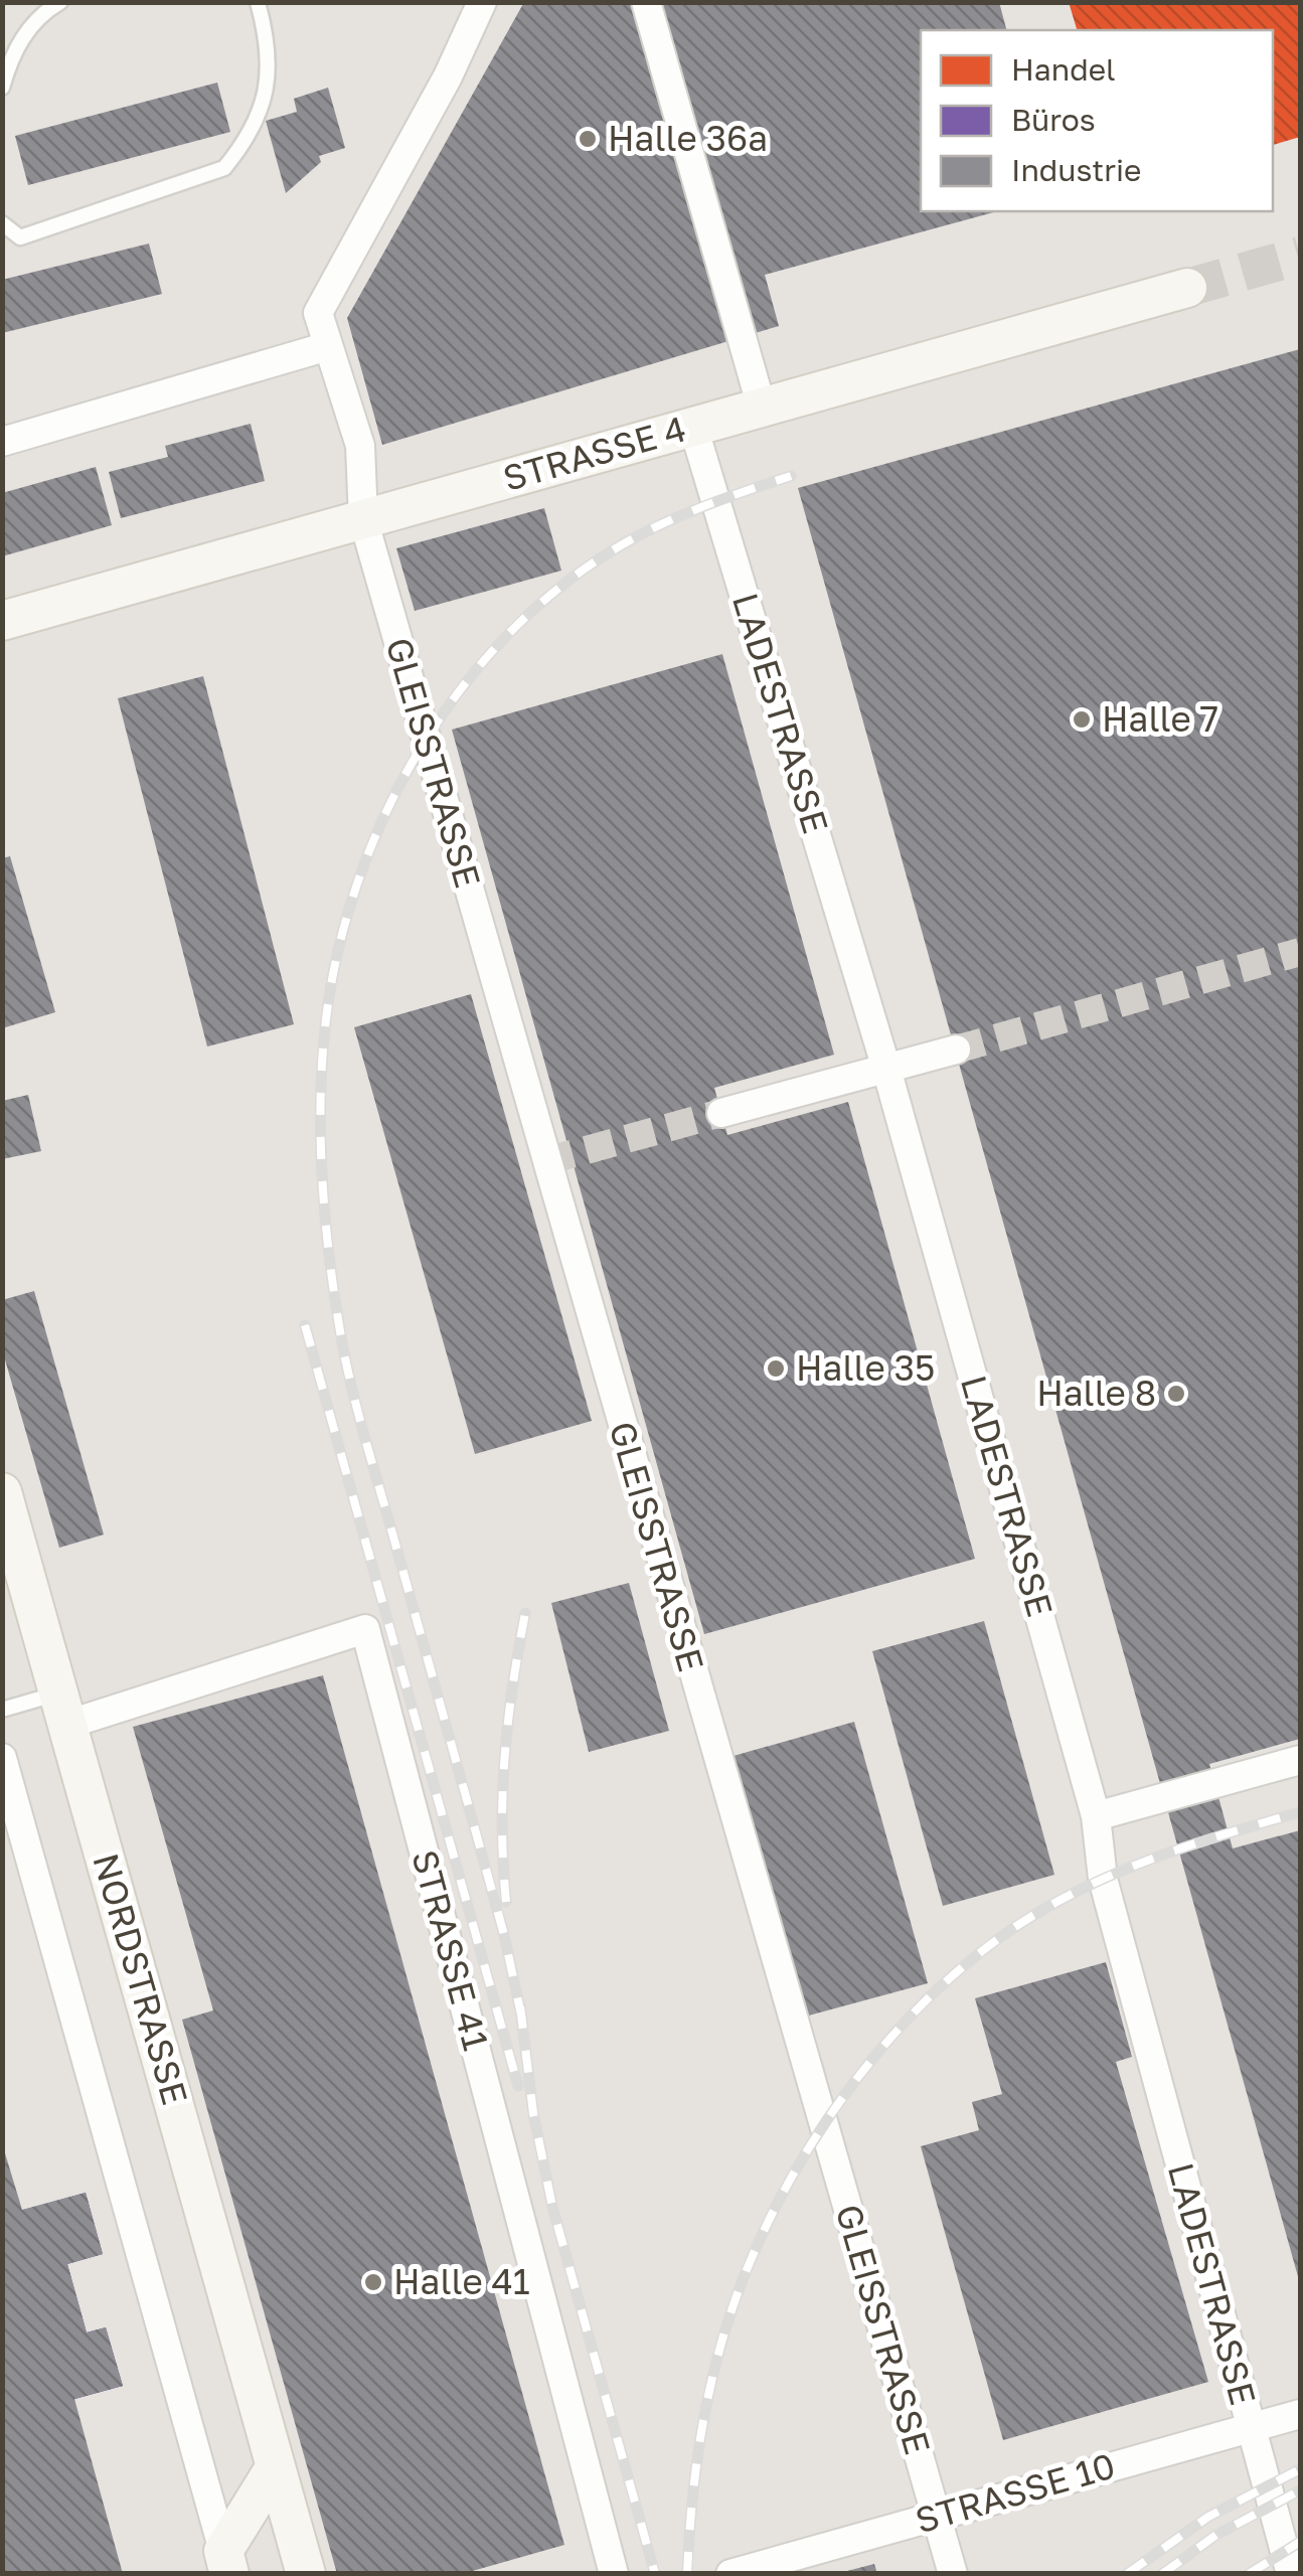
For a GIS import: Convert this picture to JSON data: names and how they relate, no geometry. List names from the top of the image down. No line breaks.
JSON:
{"streets":{"street":["STRASSE 4","LADESTRASSE","GLEISSTRASSE","STRASSE 41","NORDSTRASSE","STRASSE 10"]},"crossings":[["STRASSE 4","LADESTRASSE"],["STRASSE 4","GLEISSTRASSE"],["LADESTRASSE","STRASSE 10"],["GLEISSTRASSE","STRASSE 10"],["STRASSE 41","NORDSTRASSE"]],"places":["Halle 36a","Halle 7","Halle 35","Halle 8","Halle 41"],"legend":["Handel","Büros","Industrie"]}
